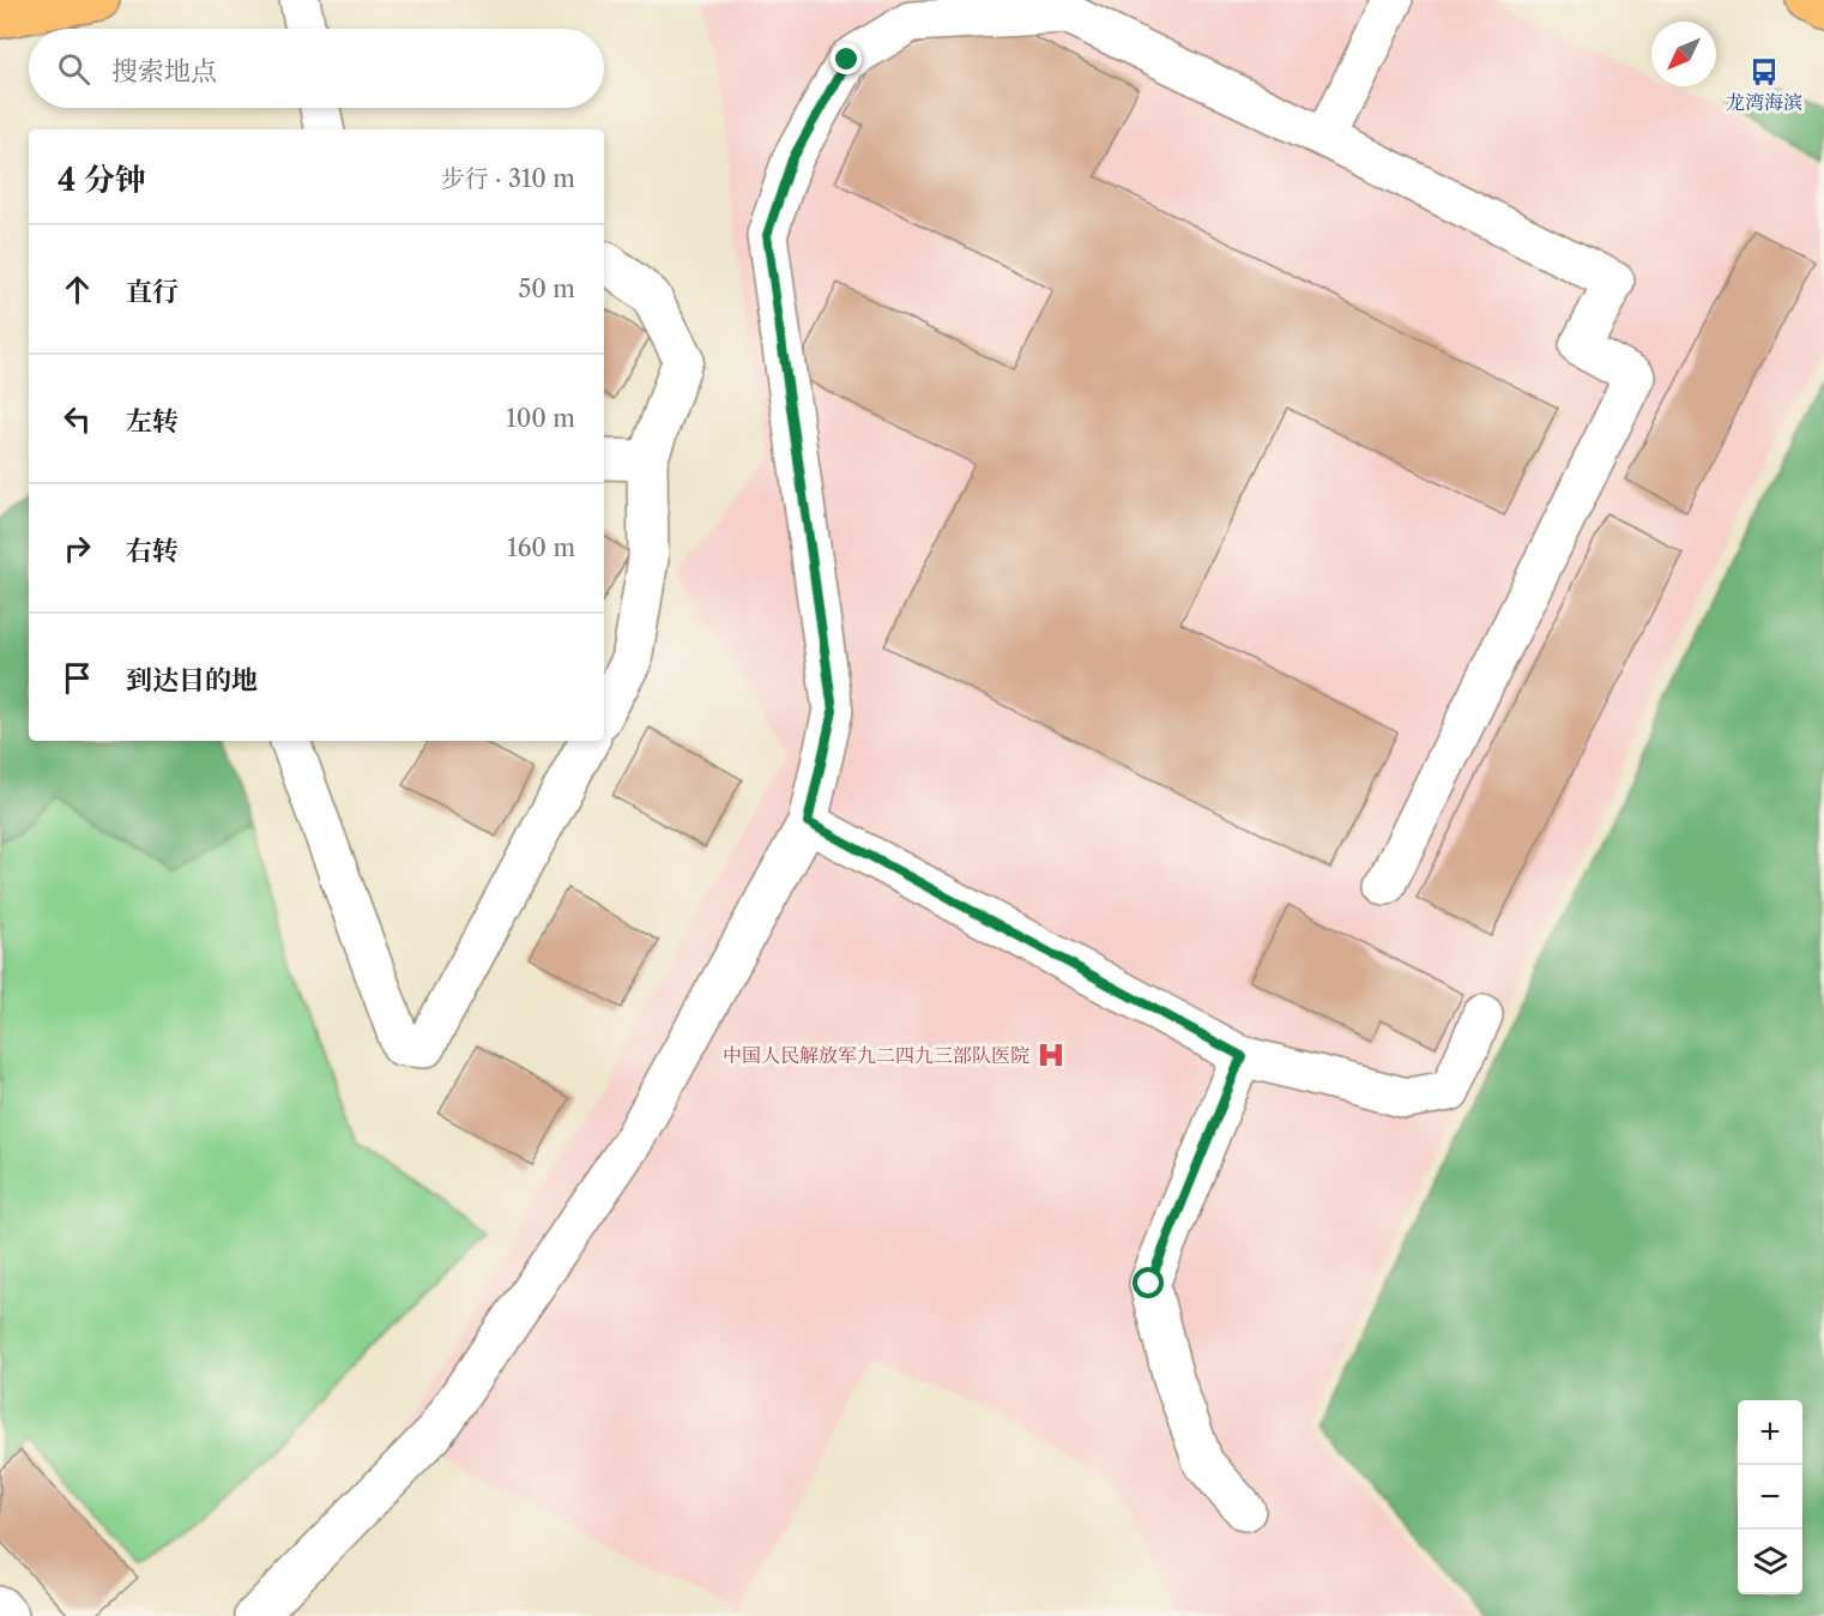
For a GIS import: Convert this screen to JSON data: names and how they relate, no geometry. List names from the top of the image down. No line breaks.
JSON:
{"places":{"bus stop":["龙湾海滨"],"hospital":["中国人民解放军九二四九三部队医院"]},"north":"bottom left","page":{"search":"搜索地点","heading":["4 分钟","步行 · 310 m"],"list":[["直行","50 m"],["左转","100 m"],["右转","160 m"],"到达目的地"],"map_buttons":["+","−"]}}
